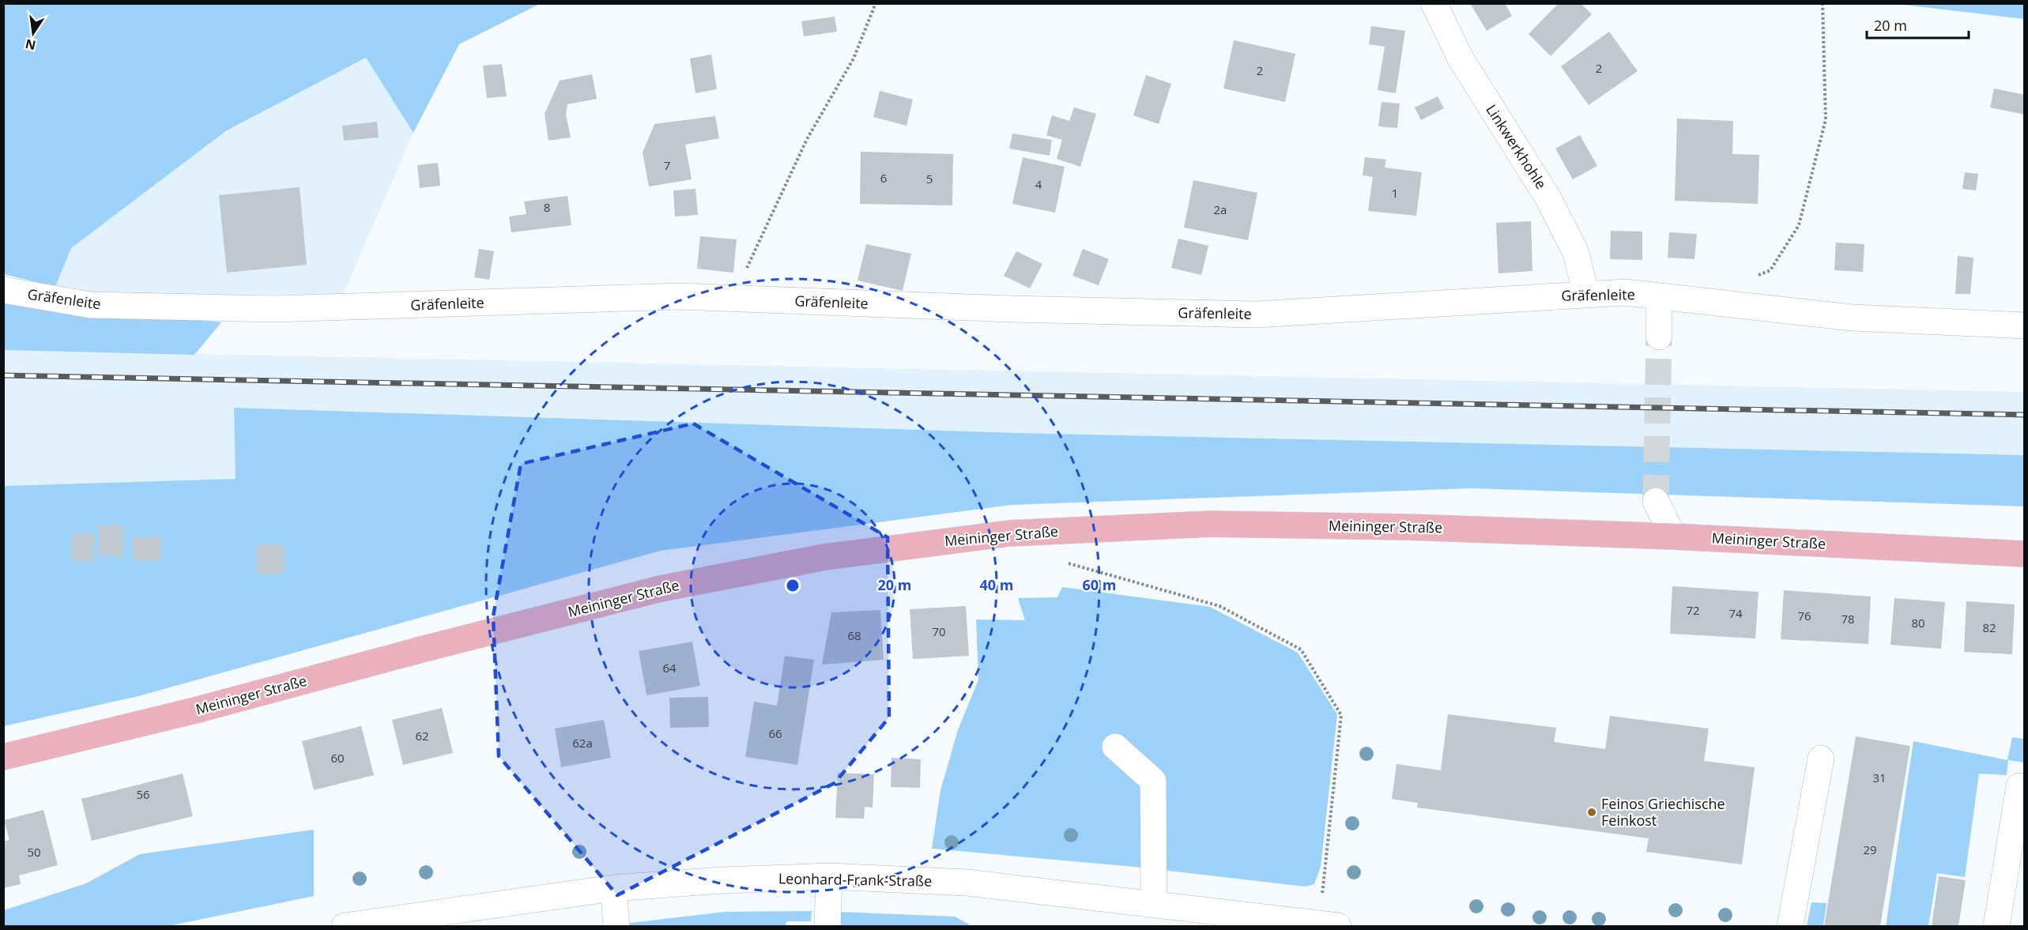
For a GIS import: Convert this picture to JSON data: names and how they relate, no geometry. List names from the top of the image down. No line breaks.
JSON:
{"streets":{"main road":["Meininger Straße"],"street":["Linkwerkhohle","Gräfenleite","Leonhard-Frank-Straße"]},"crossings":[["Linkwerkhohle","Gräfenleite"]],"places":["Feinos Griechische Feinkost"],"house_numbers":["2","2","7","6","5","4","1","8","2a","72","74","76","78","80","82","70","68","64","66","62","62a","60","31","56","29","50"],"scale_bar":"20 m","north":"bottom","rings":["20 m","40 m","60 m"]}
